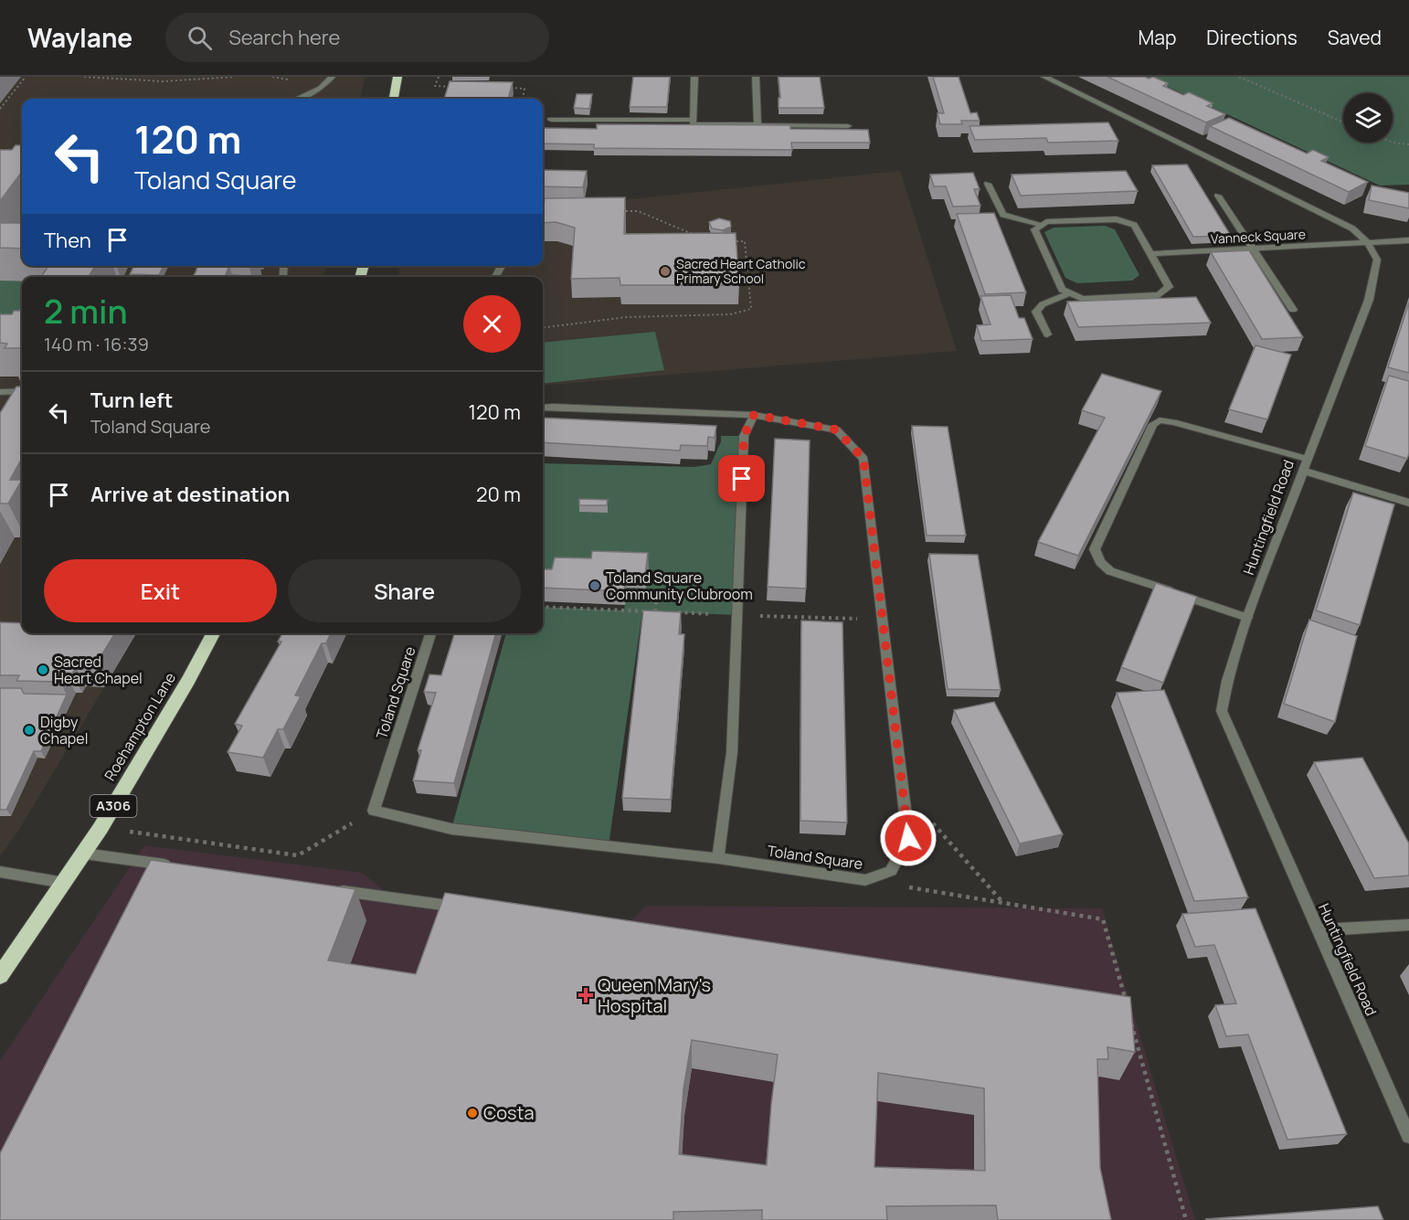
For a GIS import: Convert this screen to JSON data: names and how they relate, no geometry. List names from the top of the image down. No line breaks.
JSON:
{"streets":{"highway":["Roehampton Lane","A306"],"street":["Vanneck Square","Huntingfield Road","Toland Square"]},"crossings":[["Vanneck Square","Huntingfield Road"]],"places":{"other":["Sacred Heart Catholic Primary School","Toland Square Community Clubroom","Sacred Heart Chapel","Digby Chapel","Costa"],"health":["Queen Mary's Hospital"]},"page":{"header":"Waylane","search":"Search here","nav":["Map","Directions","Saved"],"turn":["120 m","Toland Square"],"then":"Then","heading":["2 min","140 m · 16:39"],"list":[{"name":"Turn left","note":"Toland Square","value":"120 m"},{"name":"Arrive at destination","value":"20 m"}],"buttons":["Exit","Share"]}}
